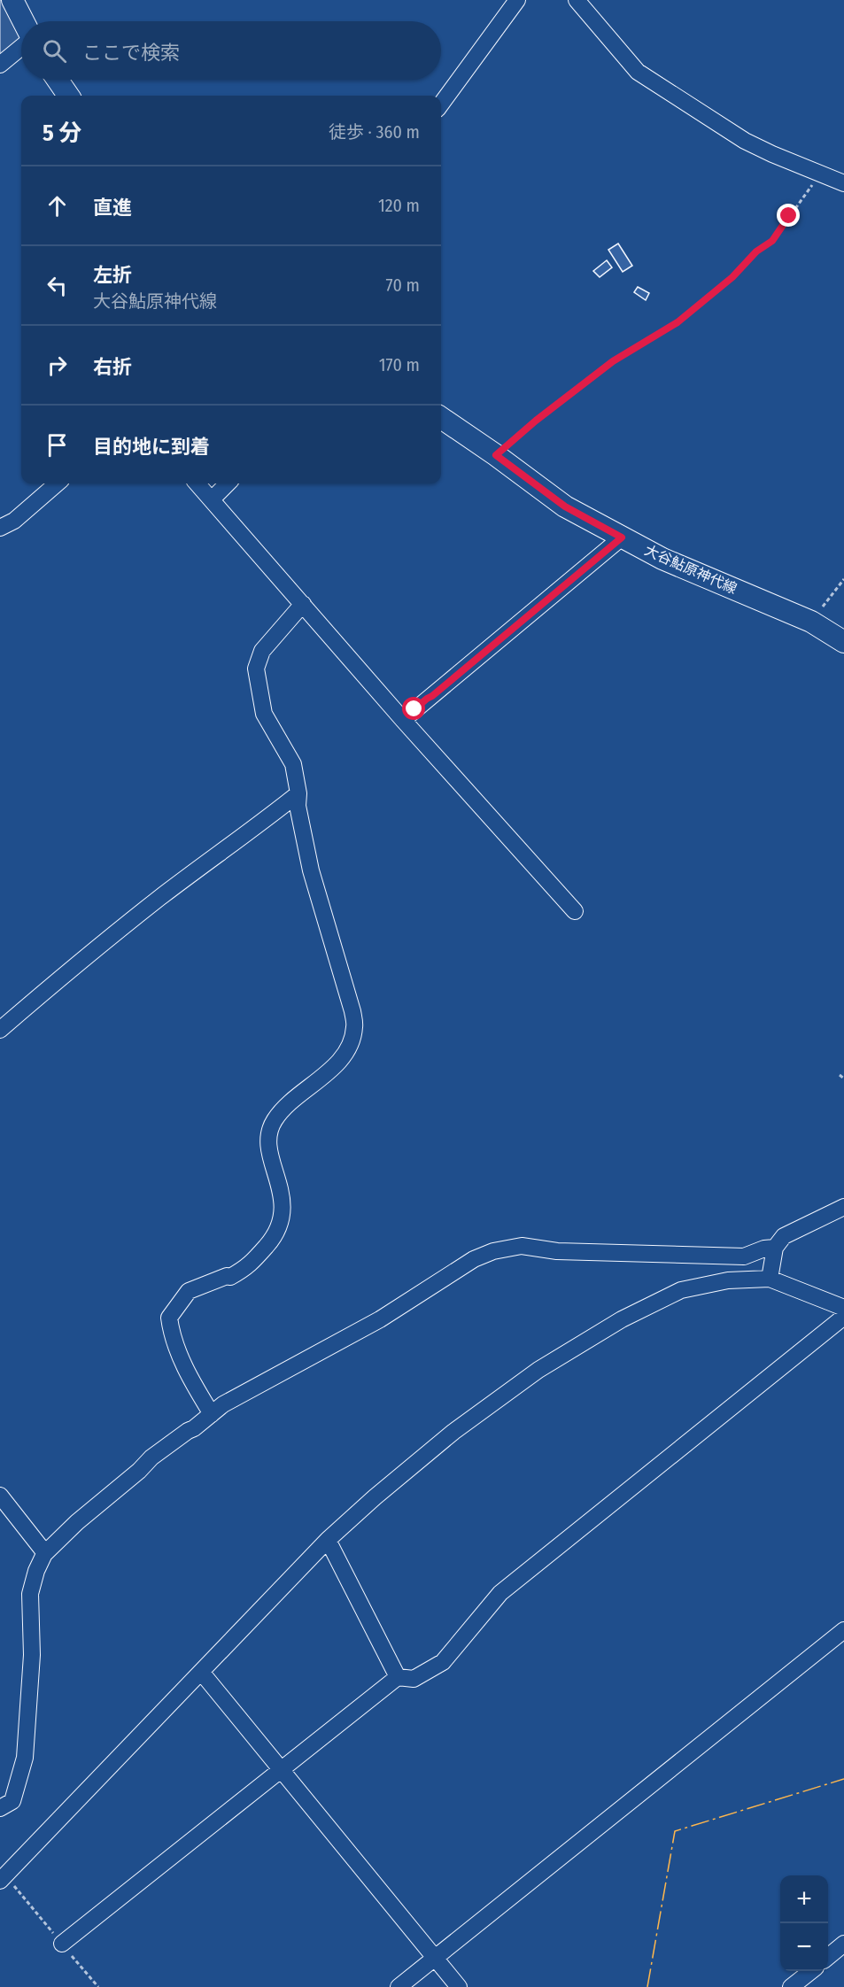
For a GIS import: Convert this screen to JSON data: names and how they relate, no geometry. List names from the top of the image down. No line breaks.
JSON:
{"streets":{"main road":["大谷鮎原神代線"]},"page":{"search":"ここで検索","heading":["5 分","徒歩 · 360 m"],"list":[["直進","120 m"],["左折","大谷鮎原神代線","70 m"],["右折","170 m"],"目的地に到着"],"map_buttons":["+","−"]}}
